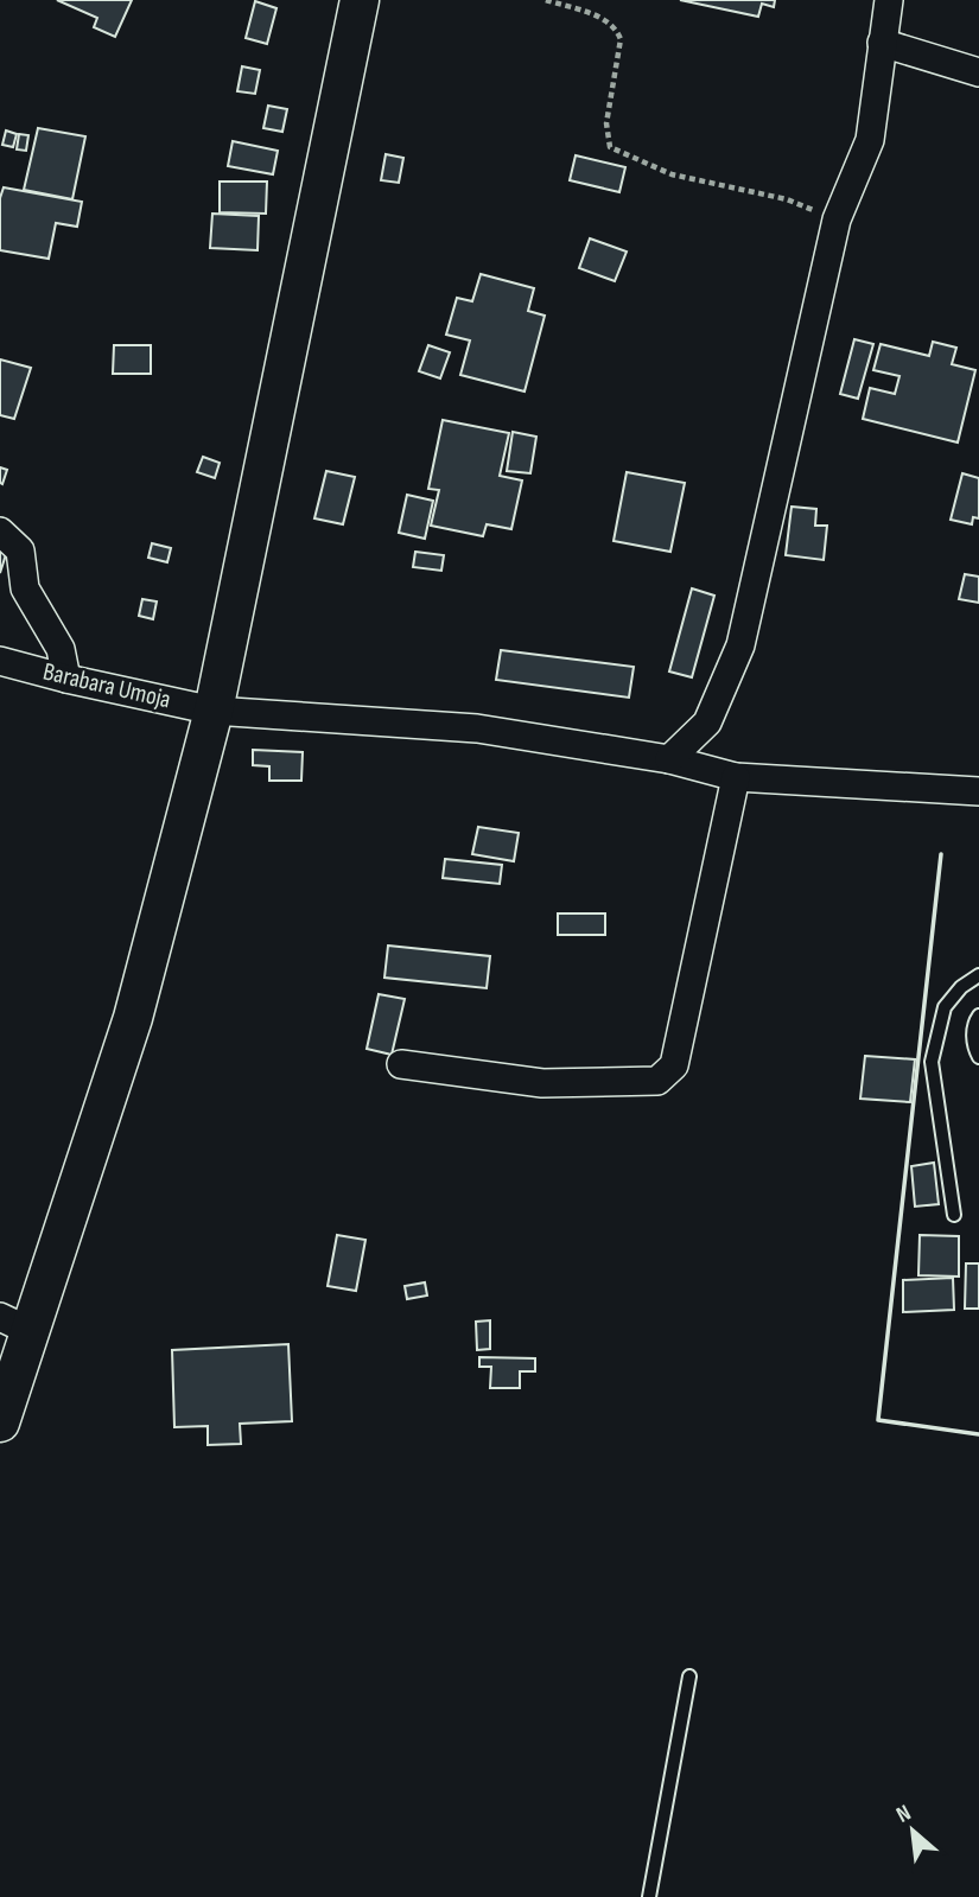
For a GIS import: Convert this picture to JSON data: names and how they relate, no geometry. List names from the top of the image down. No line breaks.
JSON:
{"streets":{"street":["Barabara Umoja"]},"north":"top left"}
